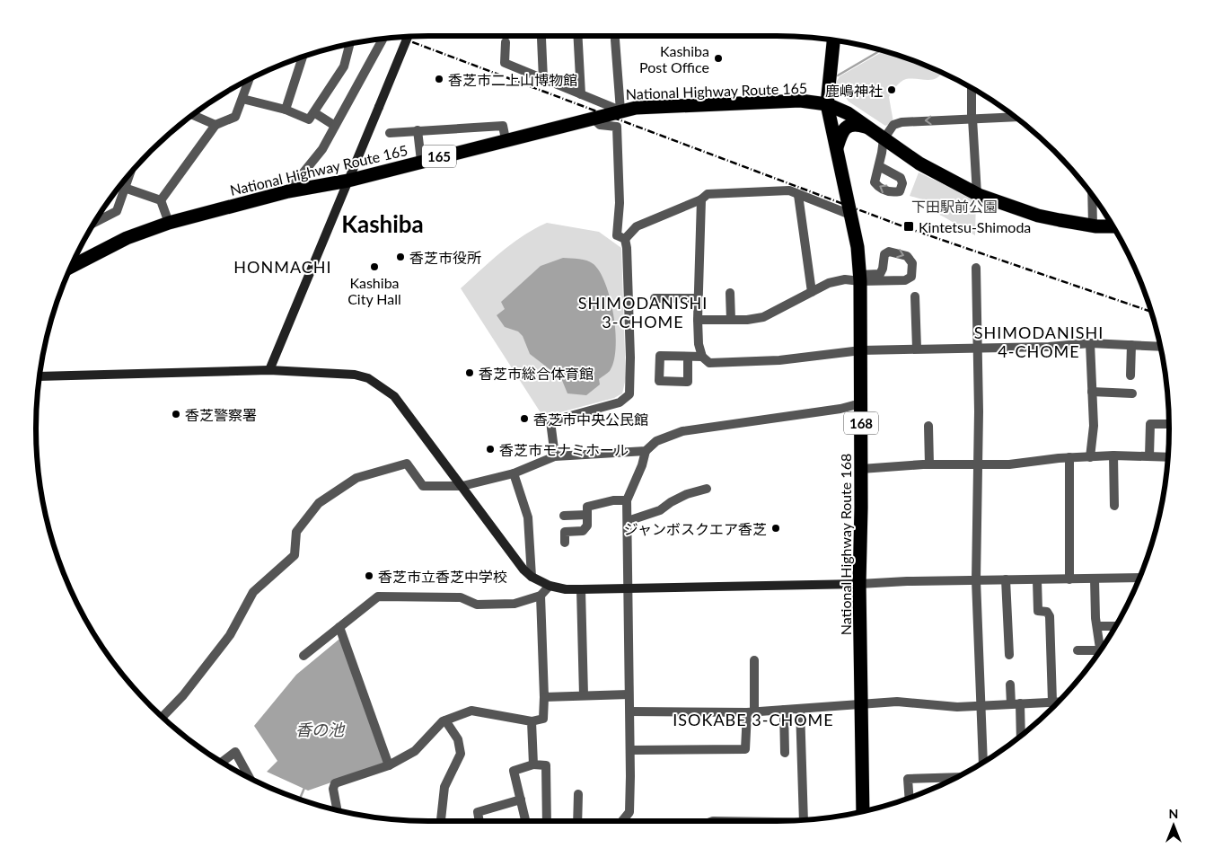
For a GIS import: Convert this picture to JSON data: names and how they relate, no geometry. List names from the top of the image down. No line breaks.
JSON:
{"streets":{"highway":["National Highway Route 165","165","168","National Highway Route 168"]},"crossings":[["National Highway Route 165","National Highway Route 168"]],"districts":["Kashiba","HONMACHI","SHIMODANISHI 3-CHOME","SHIMODANISHI 4-CHOME","ISOKABE 3-CHOME"],"water":["香の池"],"parks":["下田駅前公園"],"places":{"other":["Kashiba Post Office","香芝市二上山博物館","鹿嶋神社","香芝市役所","Kashiba City Hall","香芝市総合体育館","香芝警察署","香芝市中央公民館","香芝市モナミホール","ジャンボスクエア香芝","香芝市立香芝中学校"],"transit":["Kintetsu-Shimoda"]},"north":"top"}
